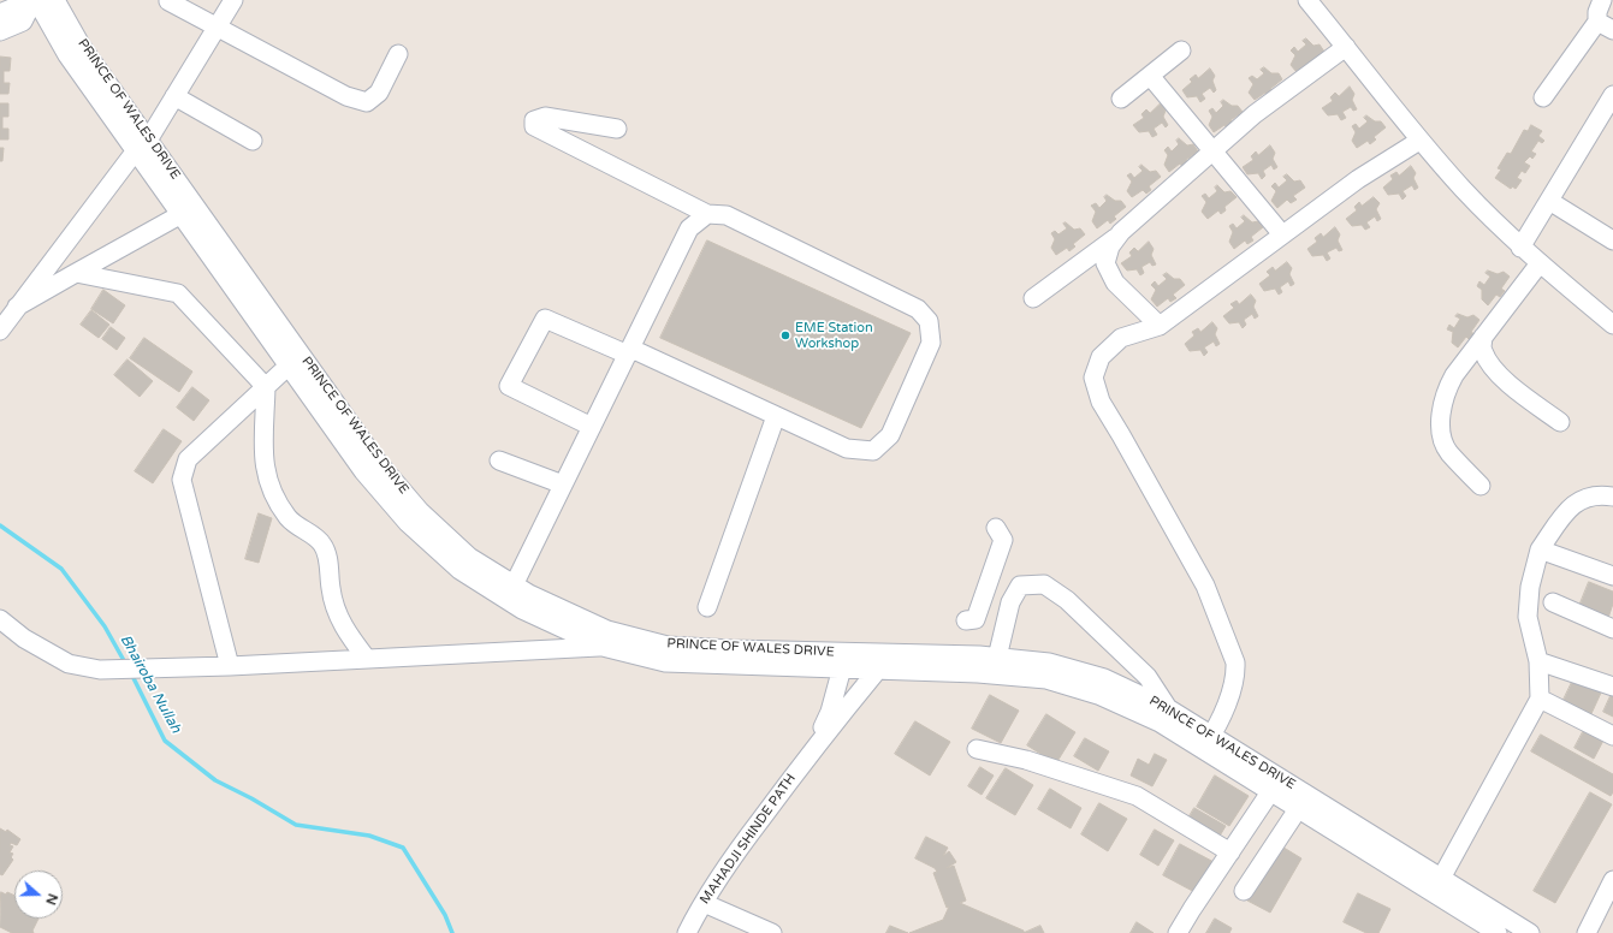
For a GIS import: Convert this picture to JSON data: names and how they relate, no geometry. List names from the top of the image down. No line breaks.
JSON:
{"streets":{"street":["PRINCE OF WALES DRIVE","MAHADJI SHINDE PATH"]},"crossings":[["PRINCE OF WALES DRIVE","MAHADJI SHINDE PATH"]],"water":["Bhairoba Nullah"],"places":["EME Station Workshop"],"north":"right"}
